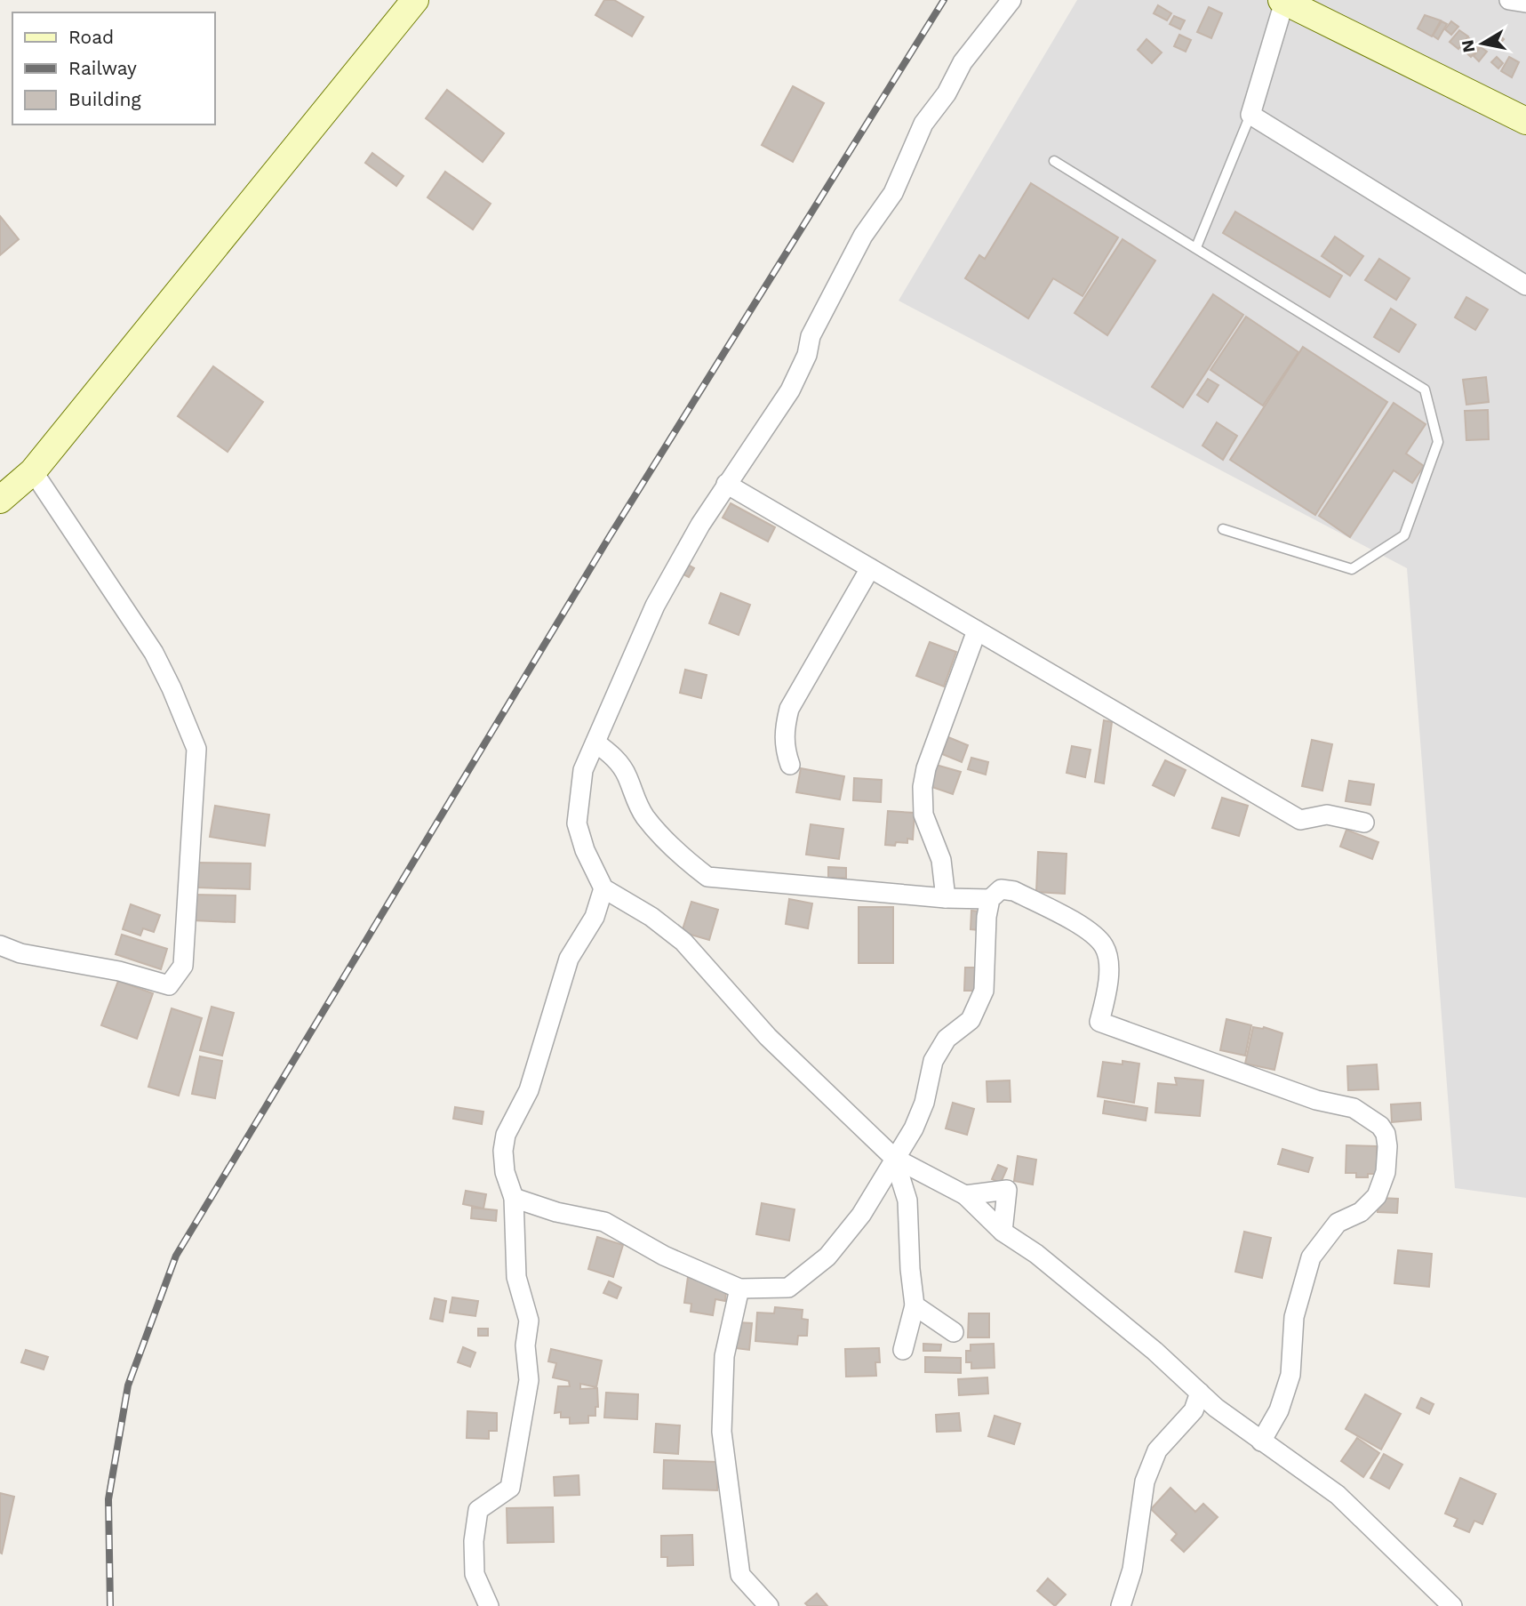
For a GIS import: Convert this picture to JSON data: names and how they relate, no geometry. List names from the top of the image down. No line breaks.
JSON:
{"legend":["Road","Railway","Building"],"north":"left"}
